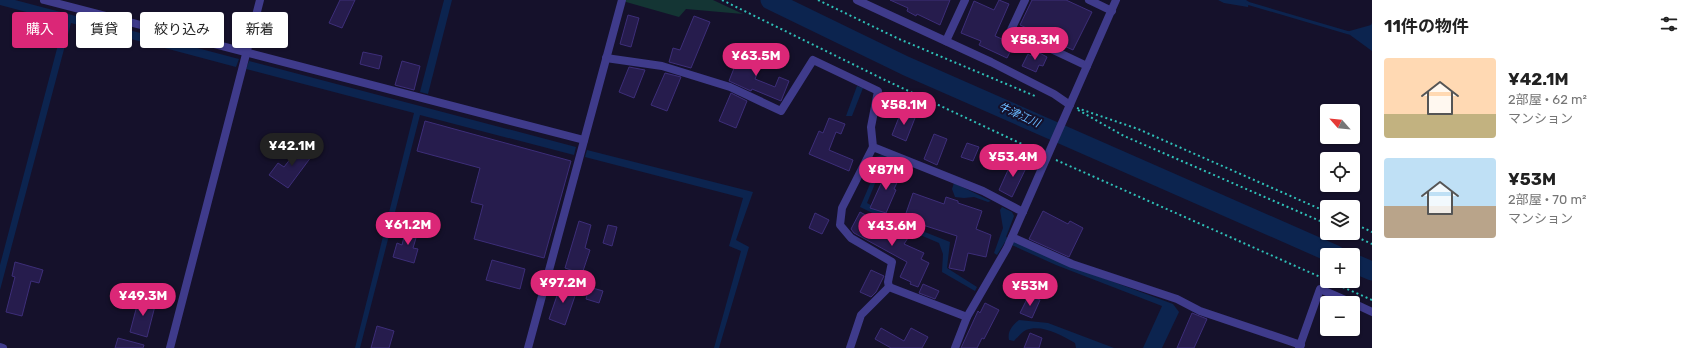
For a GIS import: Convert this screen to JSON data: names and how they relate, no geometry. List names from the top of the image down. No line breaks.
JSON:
{"water":["牛津江川"],"north":"top left","page":{"heading":"11件の物件","chip":["購入","賃貸","絞り込み","新着"],"price":["¥58.3M","¥63.5M","¥58.1M","¥42.1M","¥53.4M","¥87M","¥61.2M","¥43.6M","¥97.2M","¥53M","¥49.3M"],"list":[{"name":"¥42.1M","note":"2部屋 · 62 m² · マンション"},{"name":"¥53M","note":"2部屋 · 70 m² · マンション"}],"map_buttons":["+","−"]}}
